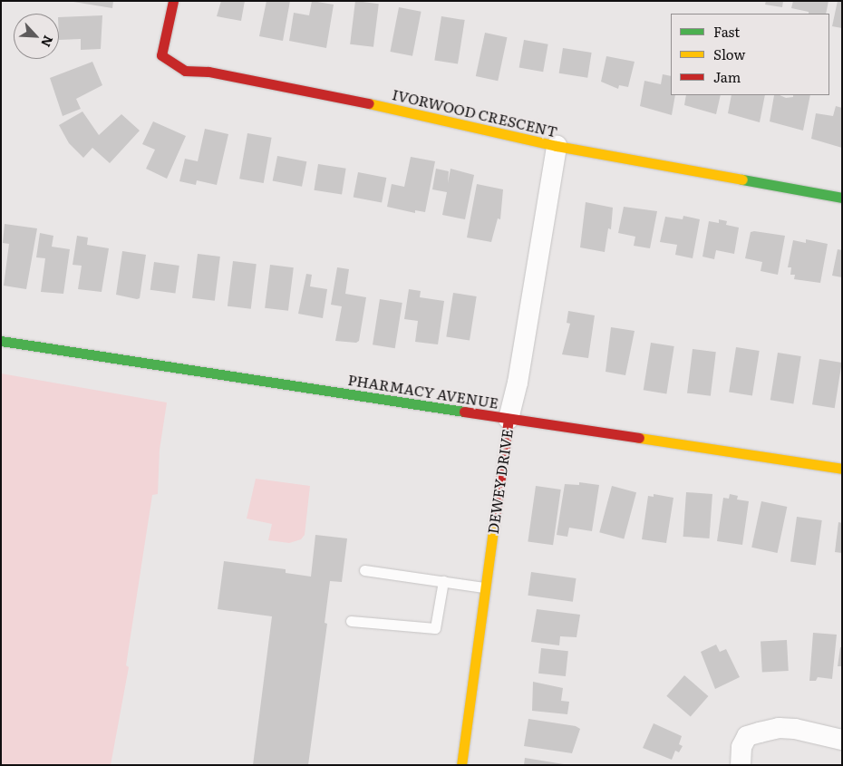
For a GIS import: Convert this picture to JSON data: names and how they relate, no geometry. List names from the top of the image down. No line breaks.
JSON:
{"streets":{"street":["IVORWOOD CRESCENT","PHARMACY AVENUE","DEWEY DRIVE"]},"crossings":[["IVORWOOD CRESCENT","DEWEY DRIVE"],["PHARMACY AVENUE","DEWEY DRIVE"]],"legend":["Fast","Slow","Jam"],"north":"bottom right"}
